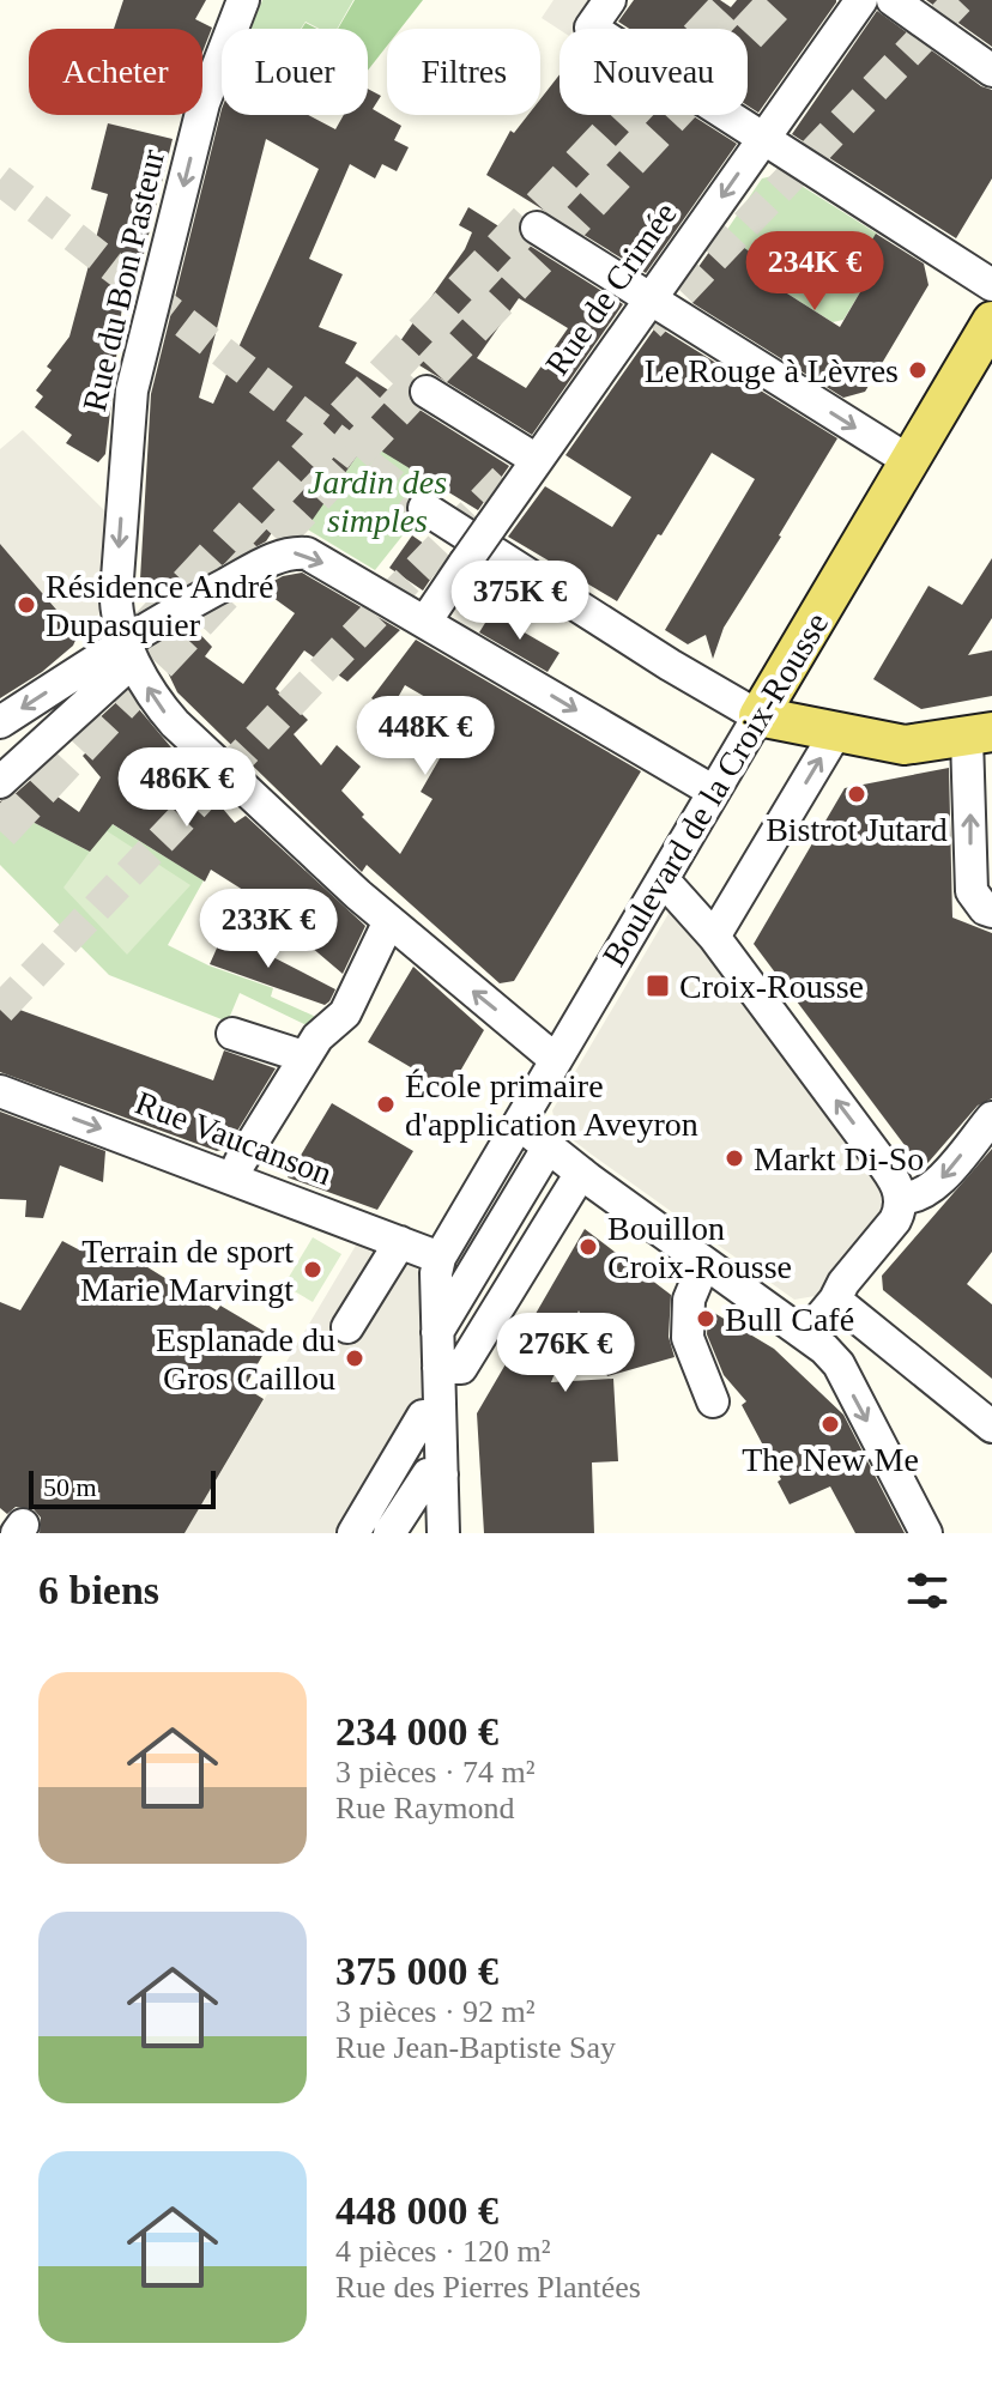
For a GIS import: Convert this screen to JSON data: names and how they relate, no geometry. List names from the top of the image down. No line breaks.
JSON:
{"streets":{"main road":["Boulevard de la Croix-Rousse"],"street":["Rue du Bon Pasteur","Rue de Crimée","Rue Vaucanson"]},"crossings":[["Rue du Bon Pasteur","Boulevard de la Croix-Rousse"],["Boulevard de la Croix-Rousse","Rue Vaucanson"]],"one_way":["Rue Vaucanson"],"parks":["Jardin des simples"],"places":{"other":["Le Rouge à Lèvres","Résidence André Dupasquier","Bistrot Jutard","École primaire d'application Aveyron","Markt Di-So","Bouillon Croix-Rousse","Terrain de sport Marie Marvingt","Bull Café","Esplanade du Gros Caillou","The New Me"],"transit":["Croix-Rousse"]},"scale_bar":"50 m","page":{"chip":["Acheter","Louer","Filtres","Nouveau"],"price":["234K €","375K €","448K €","486K €","233K €","276K €"],"scale":"50 m","heading":"6 biens","list":[{"name":"234 000 €","note":"3 pièces · 74 m² · Rue Raymond"},{"name":"375 000 €","note":"3 pièces · 92 m² · Rue Jean-Baptiste Say"},{"name":"448 000 €","note":"4 pièces · 120 m² · Rue des Pierres Plantées"}]}}
